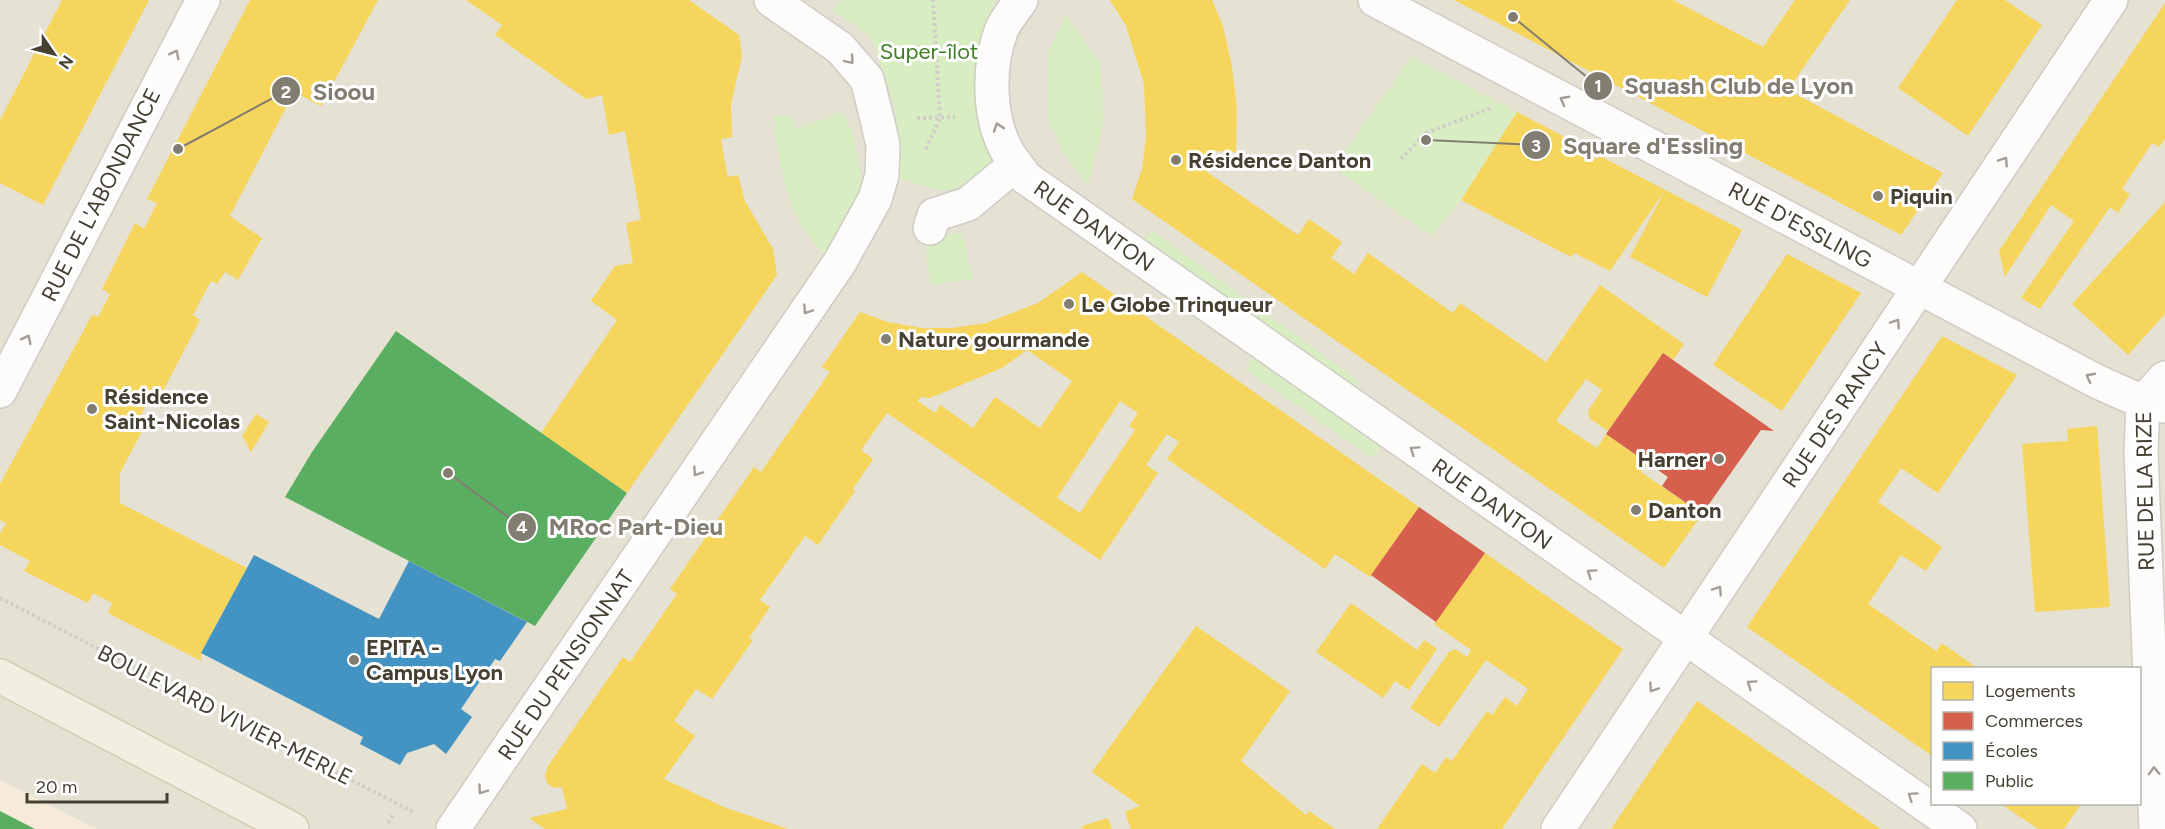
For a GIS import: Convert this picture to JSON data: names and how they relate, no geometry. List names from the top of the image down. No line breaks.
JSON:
{"streets":{"street":["RUE DE L'ABONDANCE","RUE D'ESSLING","RUE DANTON","RUE DES RANCY","RUE DE LA RIZE","RUE DU PENSIONNAT"],"path":["BOULEVARD VIVIER-MERLE"]},"crossings":[["RUE D'ESSLING","RUE DES RANCY"],["RUE D'ESSLING","RUE DE LA RIZE"],["RUE DANTON","RUE DES RANCY"]],"one_way":["RUE DE L'ABONDANCE","RUE D'ESSLING","RUE DANTON","RUE DE LA RIZE","RUE DU PENSIONNAT"],"parks":["Super-îlot"],"places":["Squash Club de Lyon","Square d'Essling","Sioou","Résidence Danton","Piquin","Le Globe Trinqueur","Nature gourmande","Résidence Saint-Nicolas","Harner","MRoc Part-Dieu","Danton","EPITA - Campus Lyon"],"legend":["Logements","Commerces","Écoles","Public"],"scale_bar":"20 m","north":"bottom right"}
